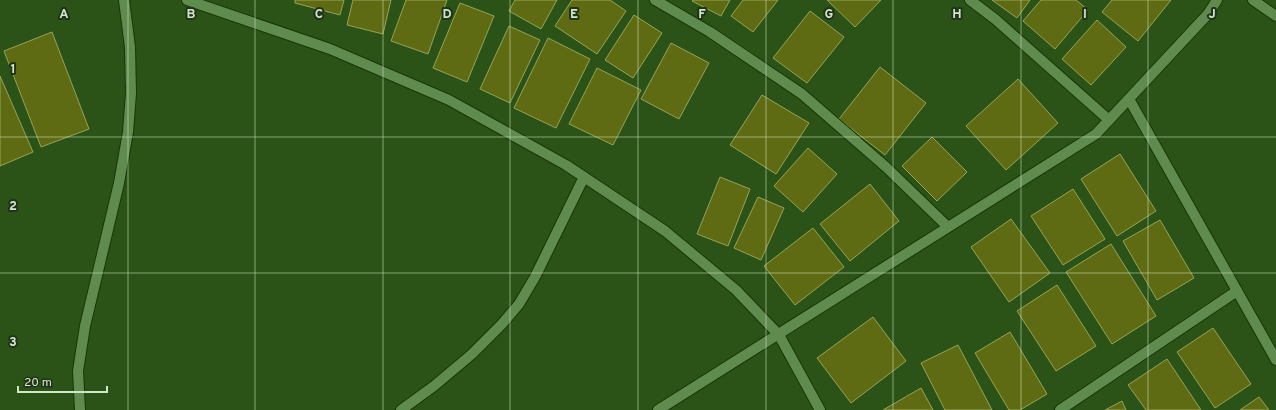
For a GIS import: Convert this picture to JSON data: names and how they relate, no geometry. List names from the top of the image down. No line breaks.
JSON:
{"scale_bar":"20 m","grid":{"columns":["A","B","C","D","E","F","G","H","I","J"],"rows":["1","2","3"]}}
